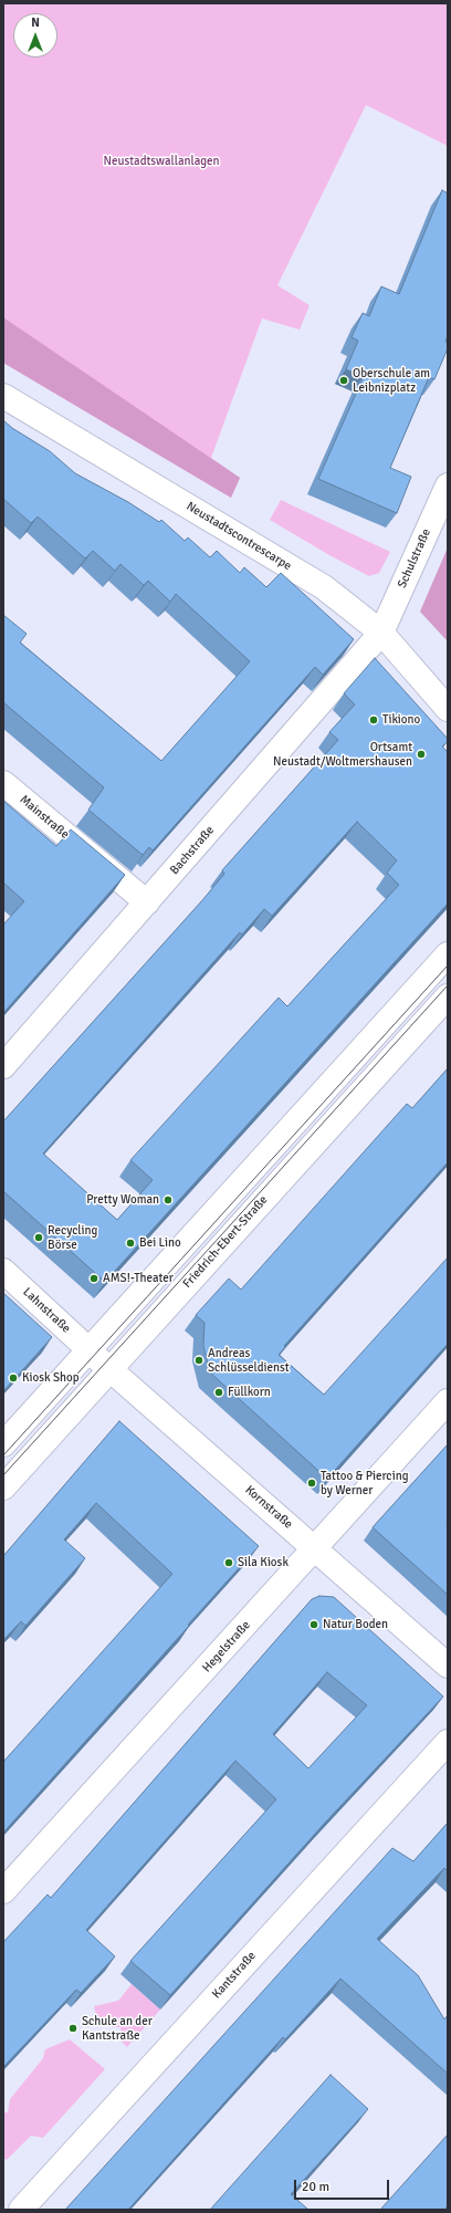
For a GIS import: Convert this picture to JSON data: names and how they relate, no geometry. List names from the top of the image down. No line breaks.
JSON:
{"streets":{"street":["Neustadtscontrescarpe","Schulstraße","Mainstraße","Bachstraße","Friedrich-Ebert-Straße","Lahnstraße","Kornstraße","Hegelstraße","Kantstraße"]},"crossings":[["Neustadtscontrescarpe","Schulstraße"],["Neustadtscontrescarpe","Bachstraße"],["Schulstraße","Bachstraße"],["Mainstraße","Bachstraße"],["Friedrich-Ebert-Straße","Kornstraße"],["Lahnstraße","Kornstraße"],["Kornstraße","Hegelstraße"]],"parks":["Neustadtswallanlagen"],"places":["Oberschule am Leibnizplatz","Tikiono","Ortsamt Neustadt/Woltmershausen","Pretty Woman","Recycling Börse","Bei Lino","AMS!-Theater","Andreas Schlüsseldienst","Kiosk Shop","Füllkorn","Tattoo & Piercing by Werner","Sila Kiosk","Natur Boden","Schule an der Kantstraße"],"scale_bar":"20 m","north":"top"}
